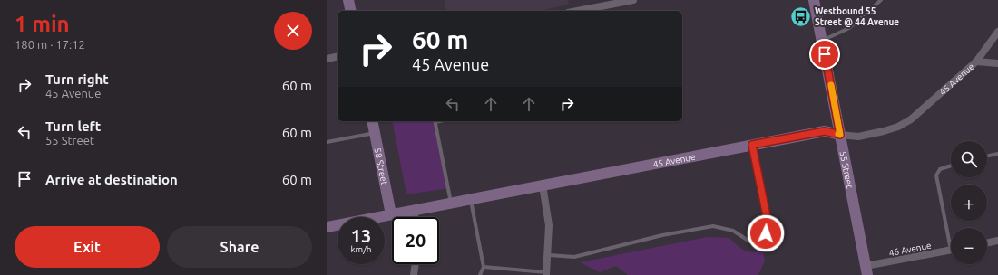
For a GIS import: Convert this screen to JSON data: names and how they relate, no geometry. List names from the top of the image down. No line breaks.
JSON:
{"streets":{"street":["45 Avenue","58 Street","55 Street","46 Avenue"]},"crossings":[["45 Avenue","58 Street"],["45 Avenue","55 Street"],["55 Street","46 Avenue"]],"places":{"bus stop":["Westbound 55 Street @ 44 Avenue"]},"page":{"heading":["1 min","180 m · 17:12"],"turn":["60 m","45 Avenue"],"list":[{"name":"Turn right","note":"45 Avenue","value":"60 m"},{"name":"Turn left","note":"55 Street","value":"60 m"},{"name":"Arrive at destination","value":"60 m"}],"map_buttons":["+","−"],"speed":"13 km/h","limit":"20","buttons":["Exit","Share"]}}
